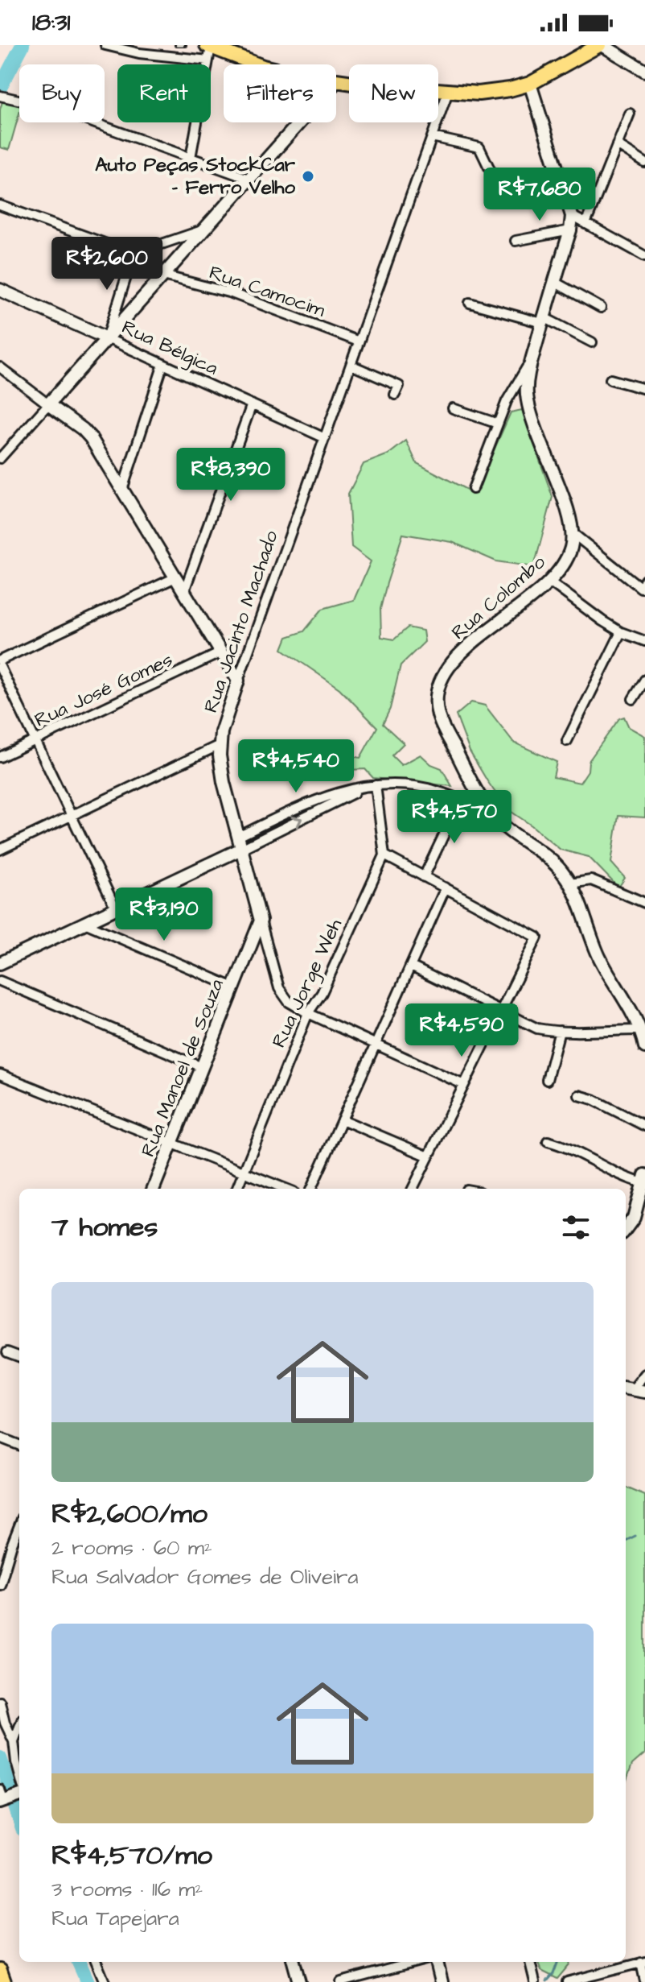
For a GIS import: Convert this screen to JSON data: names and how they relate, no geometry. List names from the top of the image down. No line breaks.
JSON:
{"streets":{"street":["Rua Camocim","Rua Bélgica","Rua Colombo","Rua Jacinto Machado","Rua José Gomes","Rua Jorge Weh","Rua Manoel de Souza"]},"crossings":[["Rua Camocim","Rua Jacinto Machado"],["Rua Bélgica","Rua Jacinto Machado"],["Rua Jacinto Machado","Rua Jorge Weh"],["Rua Jacinto Machado","Rua Manoel de Souza"]],"places":["Auto Peças StockCar - Ferro Velho"],"page":{"status":"18:31","chip":["Buy","Rent","Filters","New"],"price":["R$7,680","R$2,600","R$8,390","R$4,540","R$4,570","R$3,190","R$4,590"],"heading":"7 homes","list":[{"name":"R$2,600/mo","note":"2 rooms · 60 m² · Rua Salvador Gomes de Oliveira"},{"name":"R$4,570/mo","note":"3 rooms · 116 m² · Rua Tapejara"}]}}
